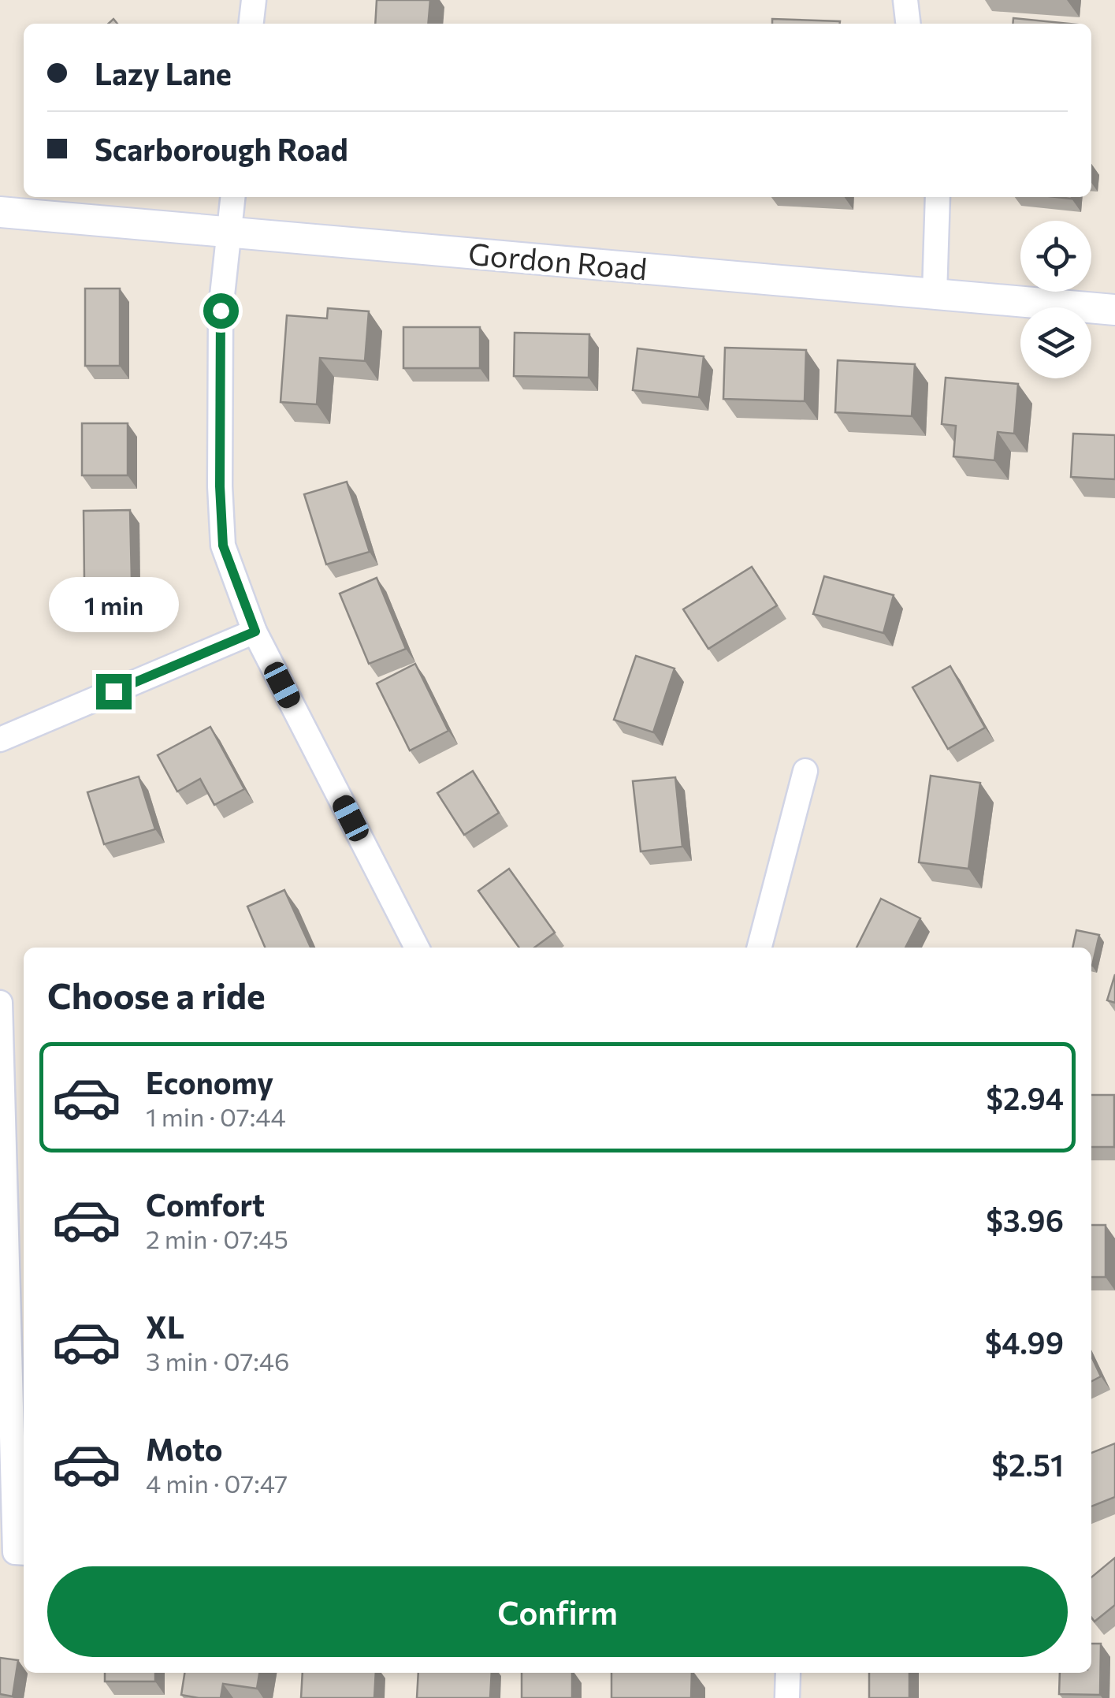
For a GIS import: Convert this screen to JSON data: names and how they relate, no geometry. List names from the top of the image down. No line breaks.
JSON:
{"streets":{"street":["Gordon Road"]},"page":{"banner":["Lazy Lane","Scarborough Road"],"bubble":"1 min","heading":"Choose a ride","list":[{"name":"Economy","note":"1 min · 07:44","value":"$2.94"},{"name":"Comfort","note":"2 min · 07:45","value":"$3.96"},{"name":"XL","note":"3 min · 07:46","value":"$4.99"},{"name":"Moto","note":"4 min · 07:47","value":"$2.51"}],"buttons":"Confirm"}}
